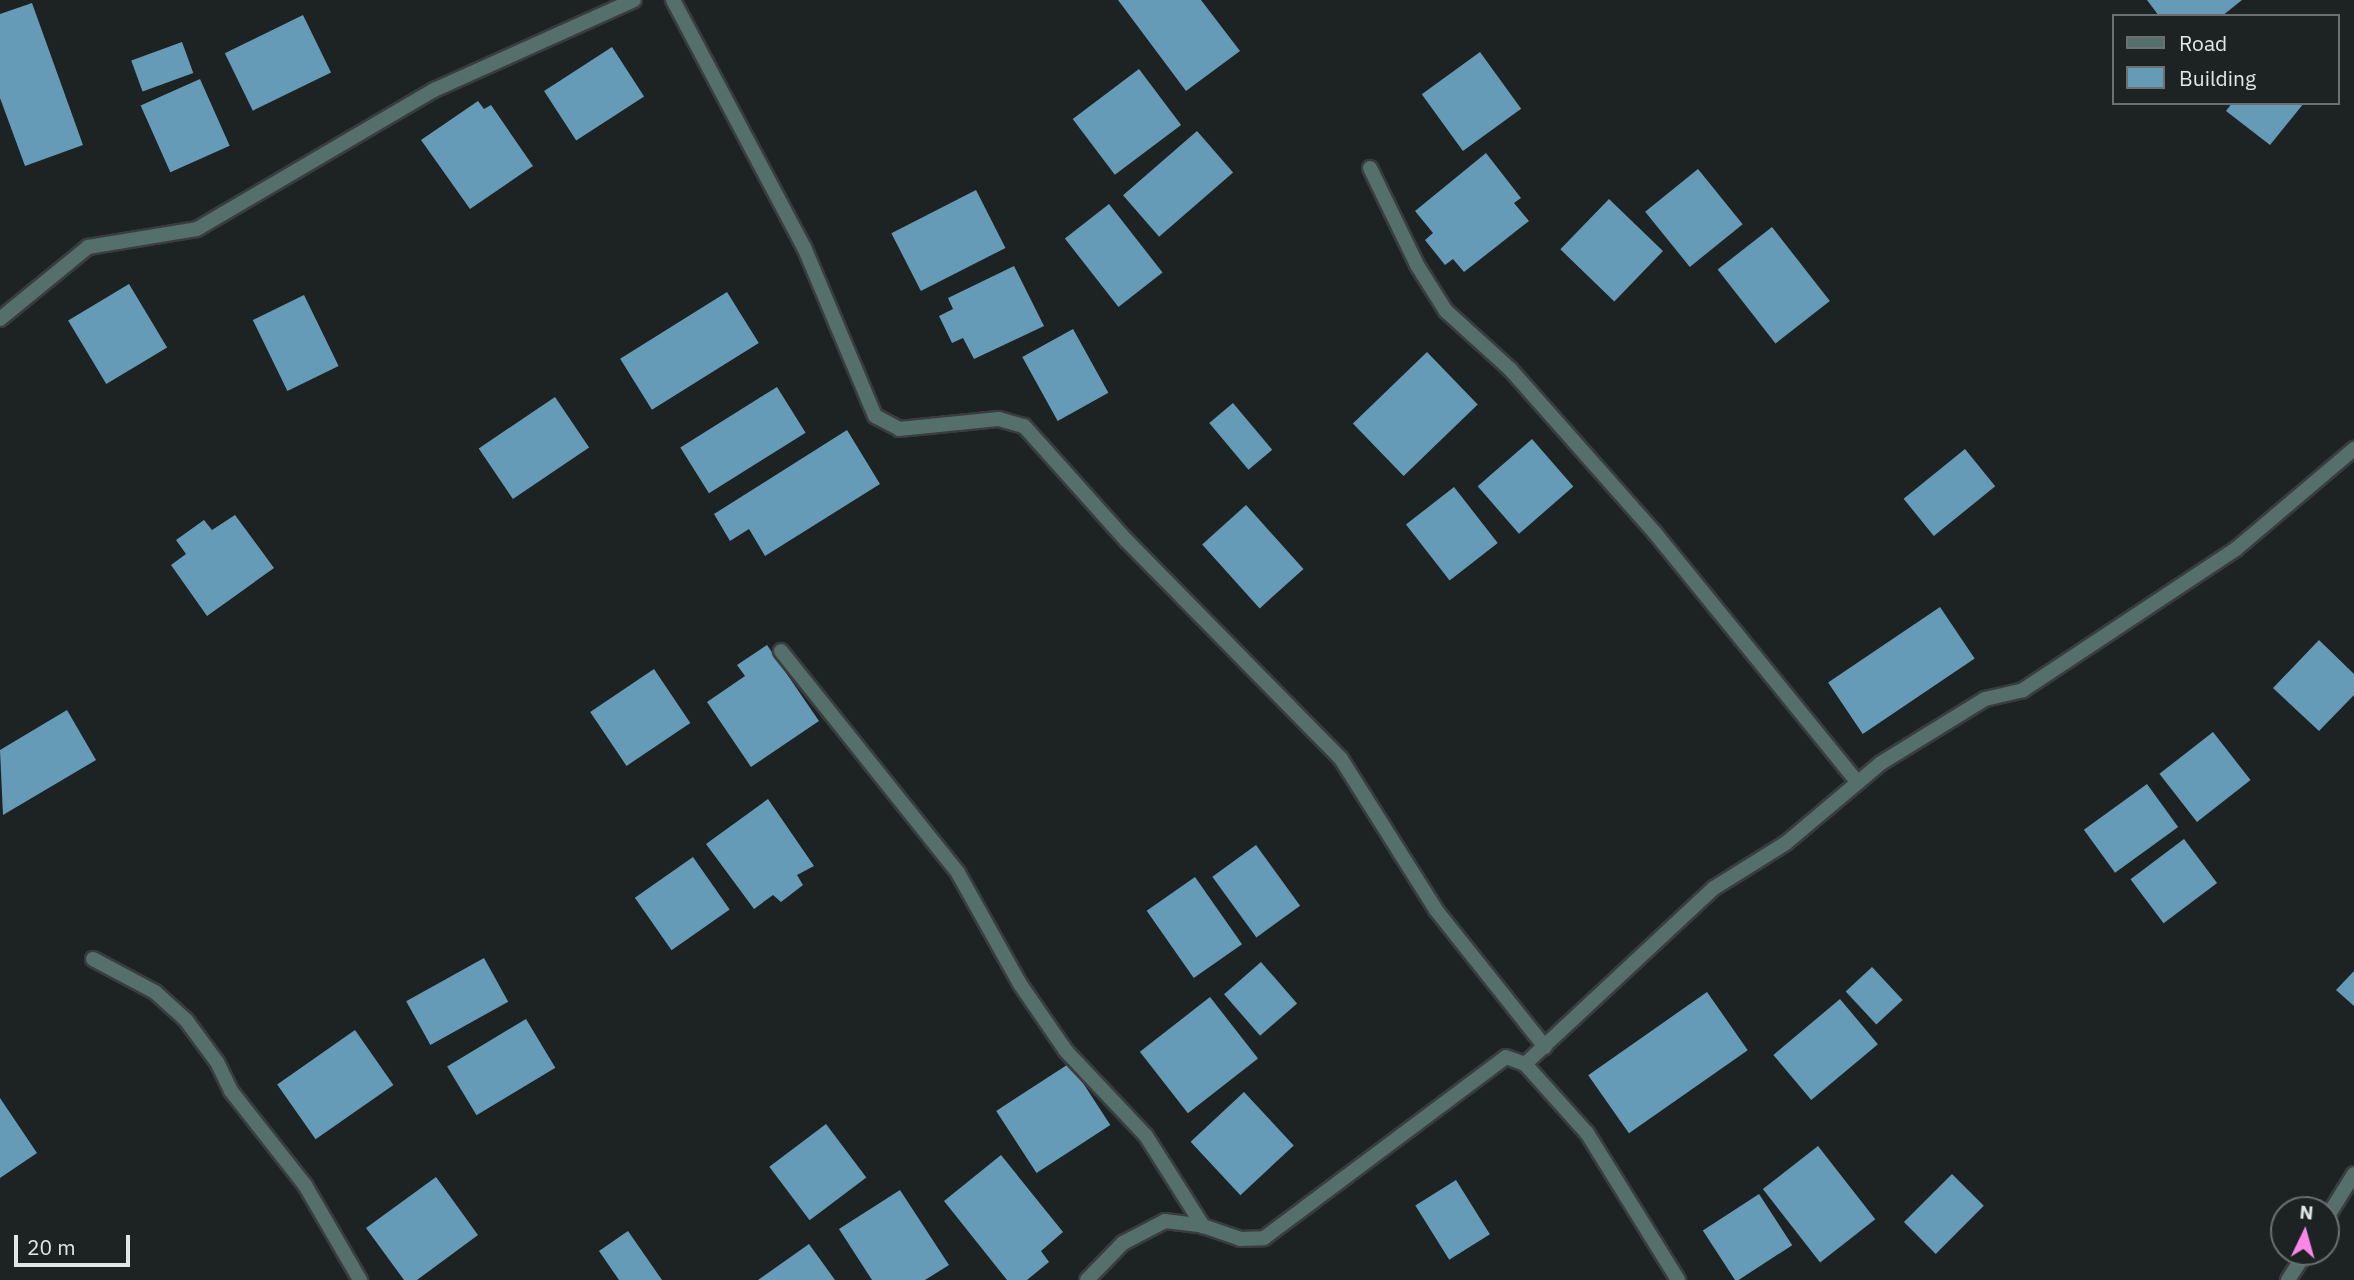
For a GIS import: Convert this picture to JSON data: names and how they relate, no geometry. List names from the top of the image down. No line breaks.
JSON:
{"legend":["Road","Building"],"scale_bar":"20 m","north":"top"}
